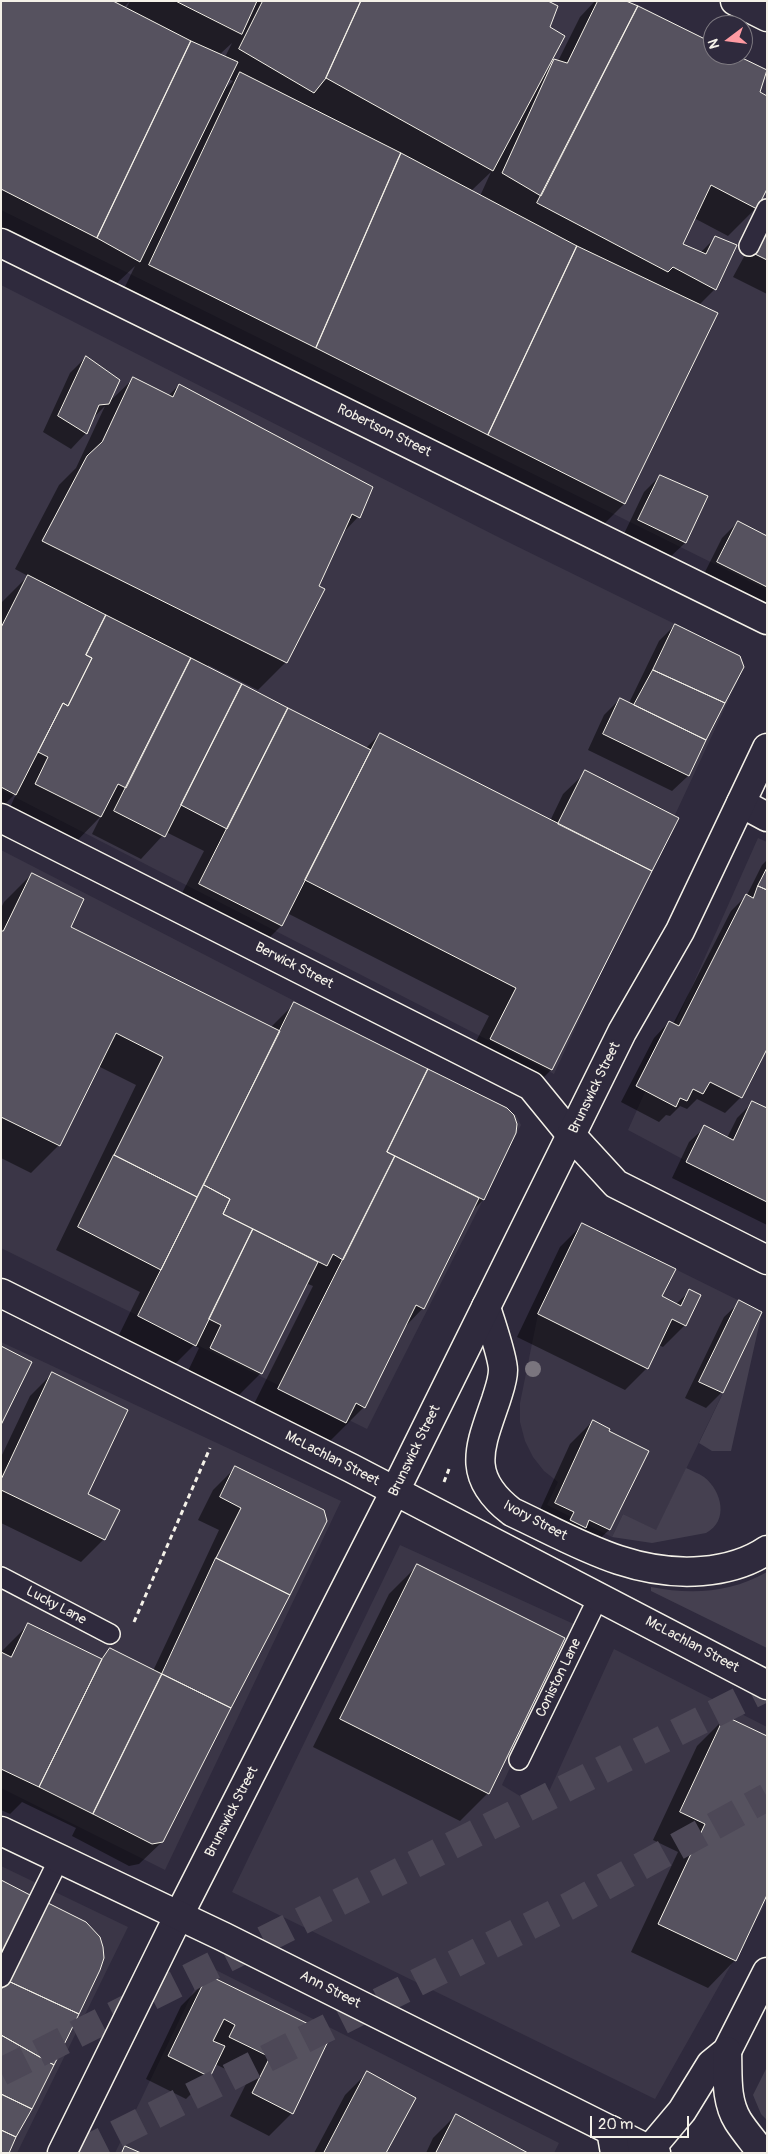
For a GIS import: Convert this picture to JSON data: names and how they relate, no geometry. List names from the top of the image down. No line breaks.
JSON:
{"streets":{"main road":["Robertson Street","Berwick Street","Brunswick Street","McLachlan Street","Ivory Street","Ann Street"],"lane":["Lucky Lane","Coniston Lane"]},"crossings":[["Berwick Street","Brunswick Street"],["Brunswick Street","McLachlan Street"],["Brunswick Street","Ivory Street"],["Brunswick Street","Ann Street"],["McLachlan Street","Coniston Lane"]],"scale_bar":"20 m","north":"left"}
